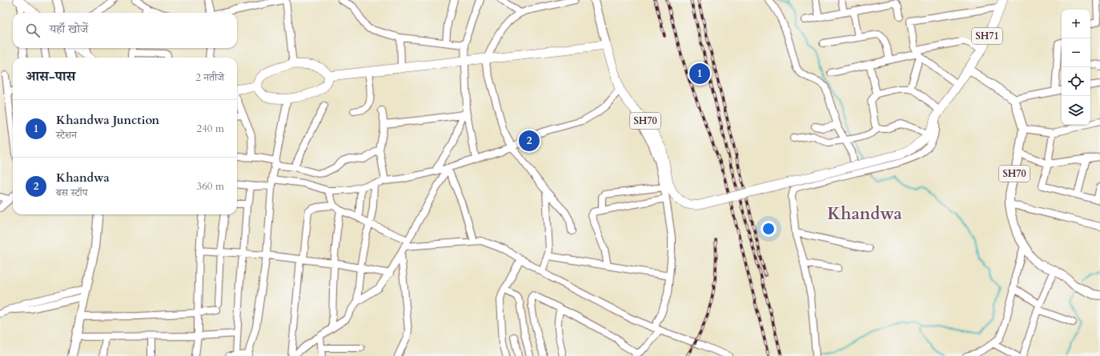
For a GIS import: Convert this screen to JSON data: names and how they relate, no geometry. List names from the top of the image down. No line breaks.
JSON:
{"streets":{"highway":["SH71","SH70"]},"districts":["Khandwa"],"page":{"map_buttons":["+","−"],"search":"यहाँ खोजें","heading":["आस-पास","2 नतीजे"],"pins":["1","2"],"list":[{"mark":"1","name":"Khandwa Junction","note":"स्टेशन","value":"240 m"},{"mark":"2","name":"Khandwa","note":"बस स्टॉप","value":"360 m"}]}}
